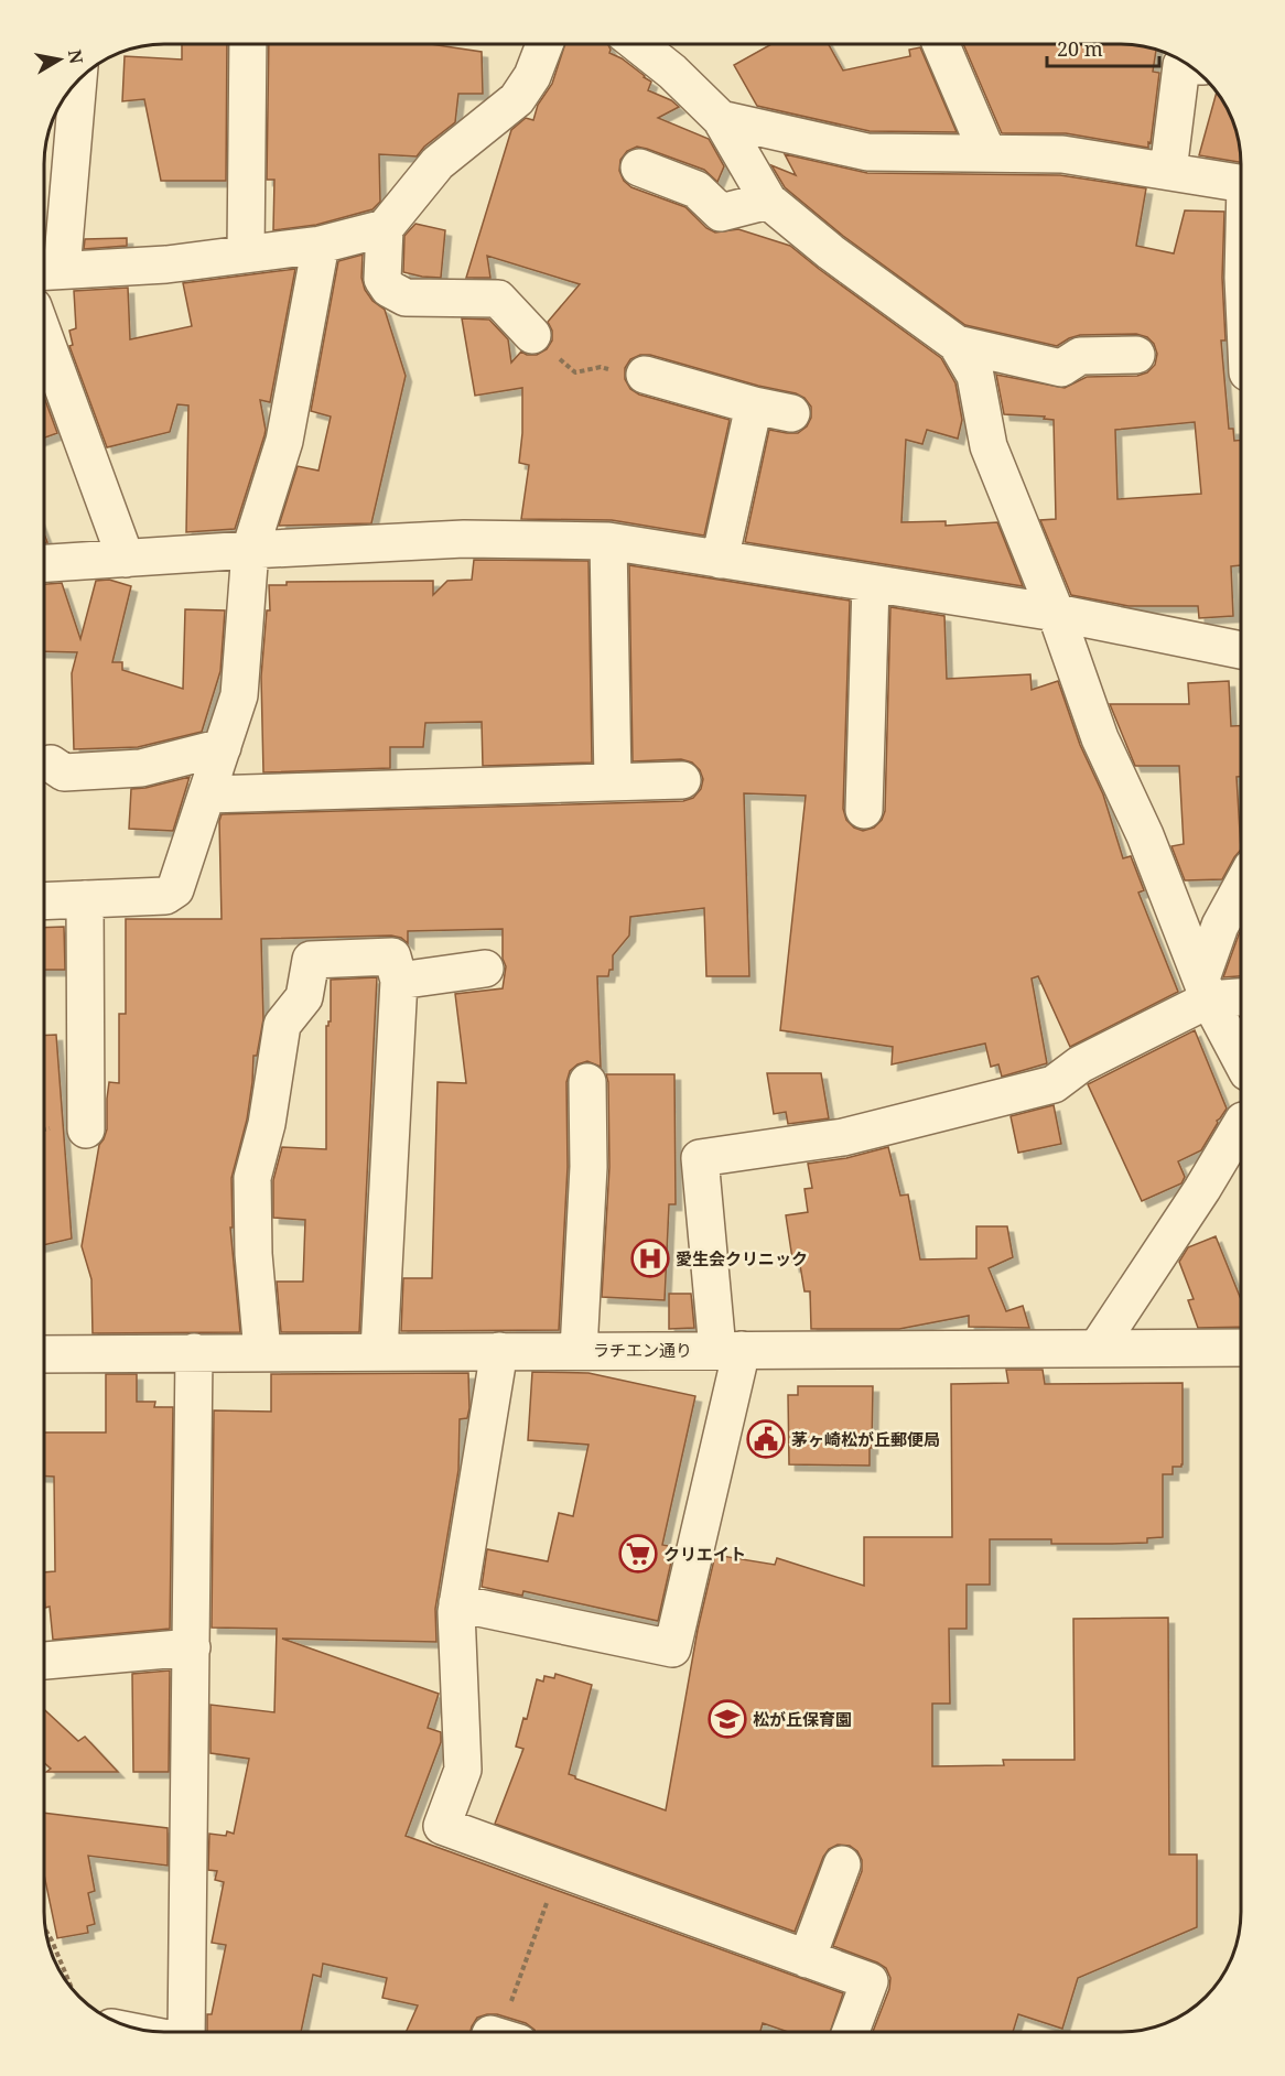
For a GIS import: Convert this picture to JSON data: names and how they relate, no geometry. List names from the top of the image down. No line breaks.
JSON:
{"streets":{"street":["ラチエン通り"]},"places":{"hospital":["愛生会クリニック"],"public building":["茅ヶ崎松が丘郵便局"],"supermarket":["クリエイト"],"school or university":["松が丘保育園"]},"scale_bar":"20 m","north":"right"}
